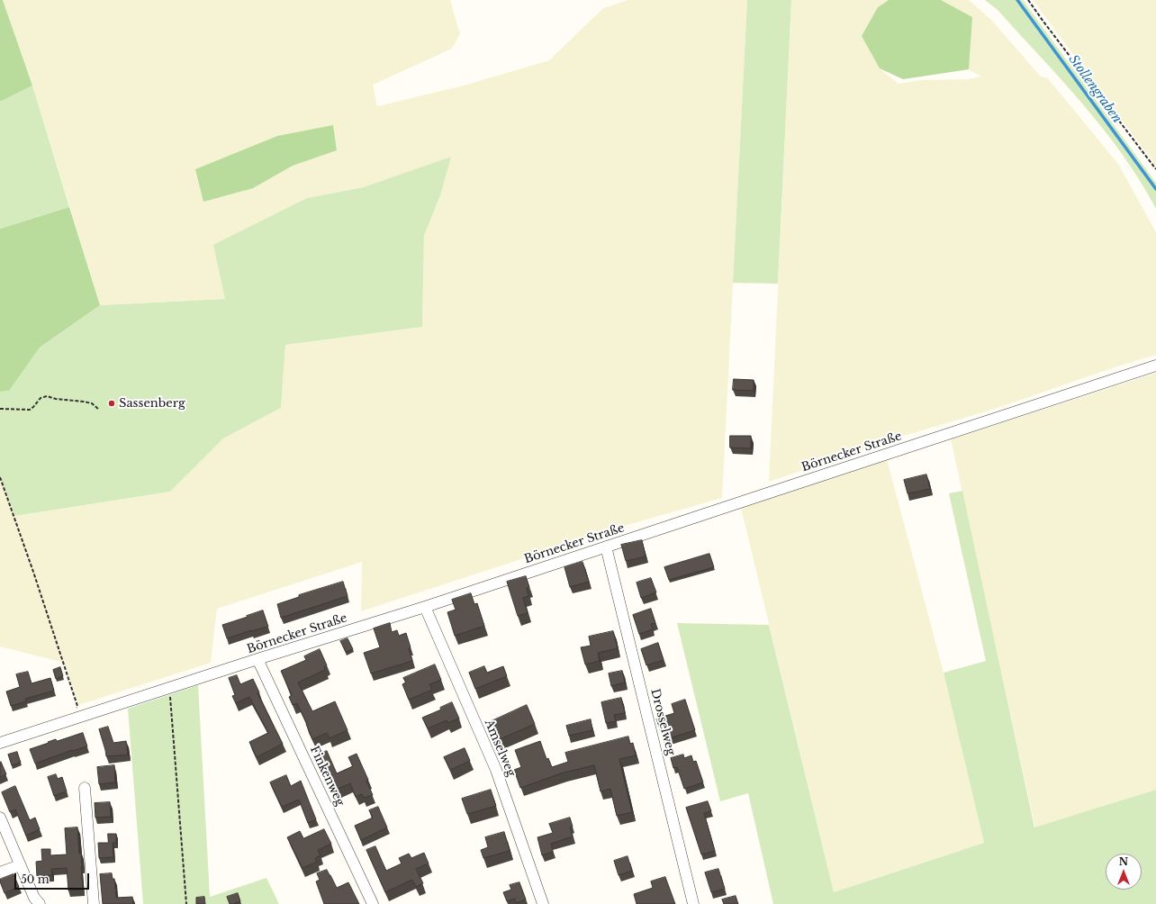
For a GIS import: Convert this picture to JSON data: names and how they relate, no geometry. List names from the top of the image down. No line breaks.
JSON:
{"streets":{"street":["Börnecker Straße","Drosselweg","Amselweg","Finkenweg"]},"crossings":[["Börnecker Straße","Drosselweg"],["Börnecker Straße","Amselweg"],["Börnecker Straße","Finkenweg"]],"water":["Stollengraben"],"places":["Sassenberg"],"scale_bar":"50 m","north":"top"}
